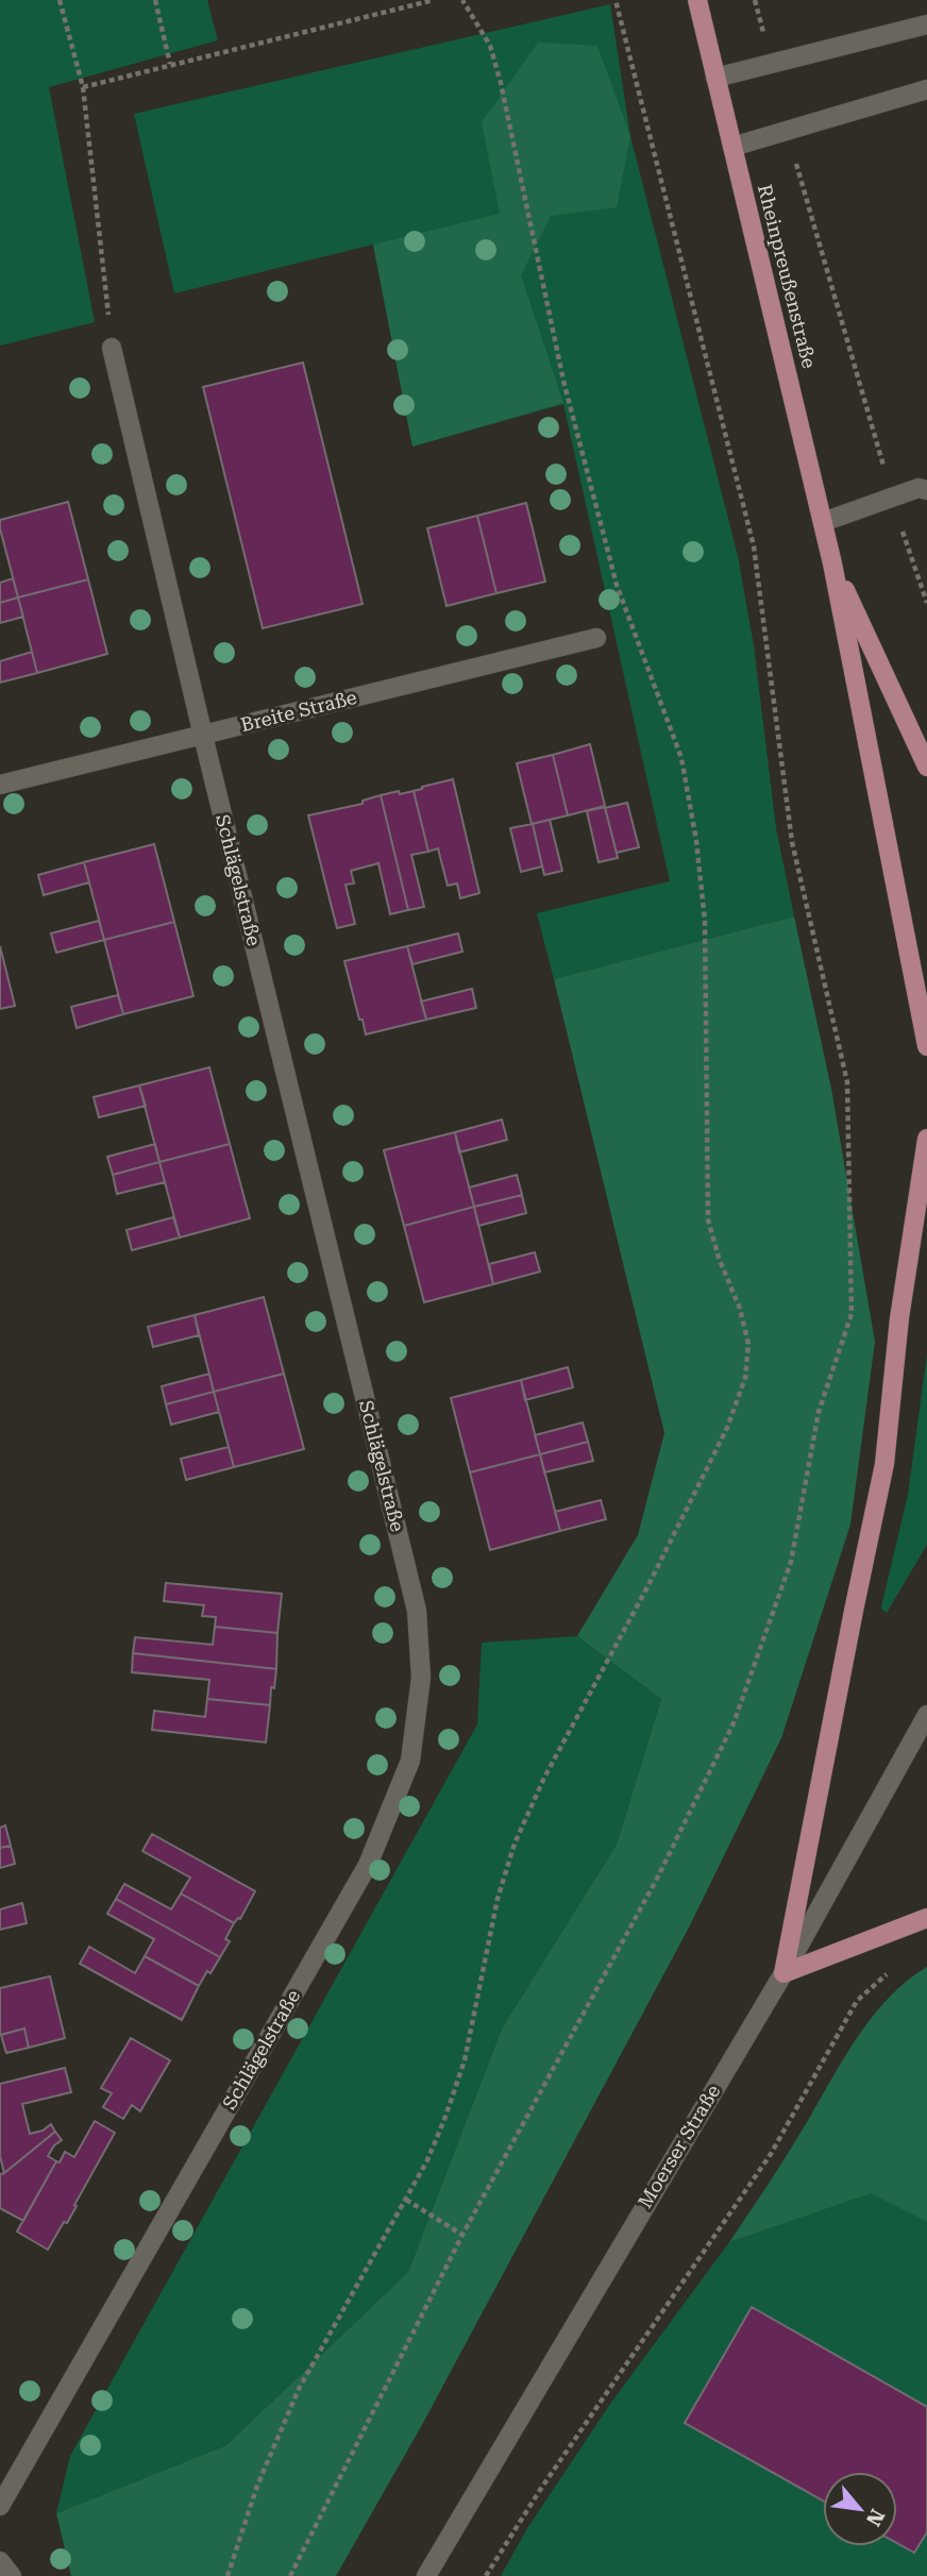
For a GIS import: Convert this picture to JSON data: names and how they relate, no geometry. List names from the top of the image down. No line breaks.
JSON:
{"streets":{"main road":["Rheinpreußenstraße"],"street":["Breite Straße","Schlägelstraße","Moerser Straße"]},"crossings":[["Breite Straße","Schlägelstraße"]],"north":"bottom right"}
